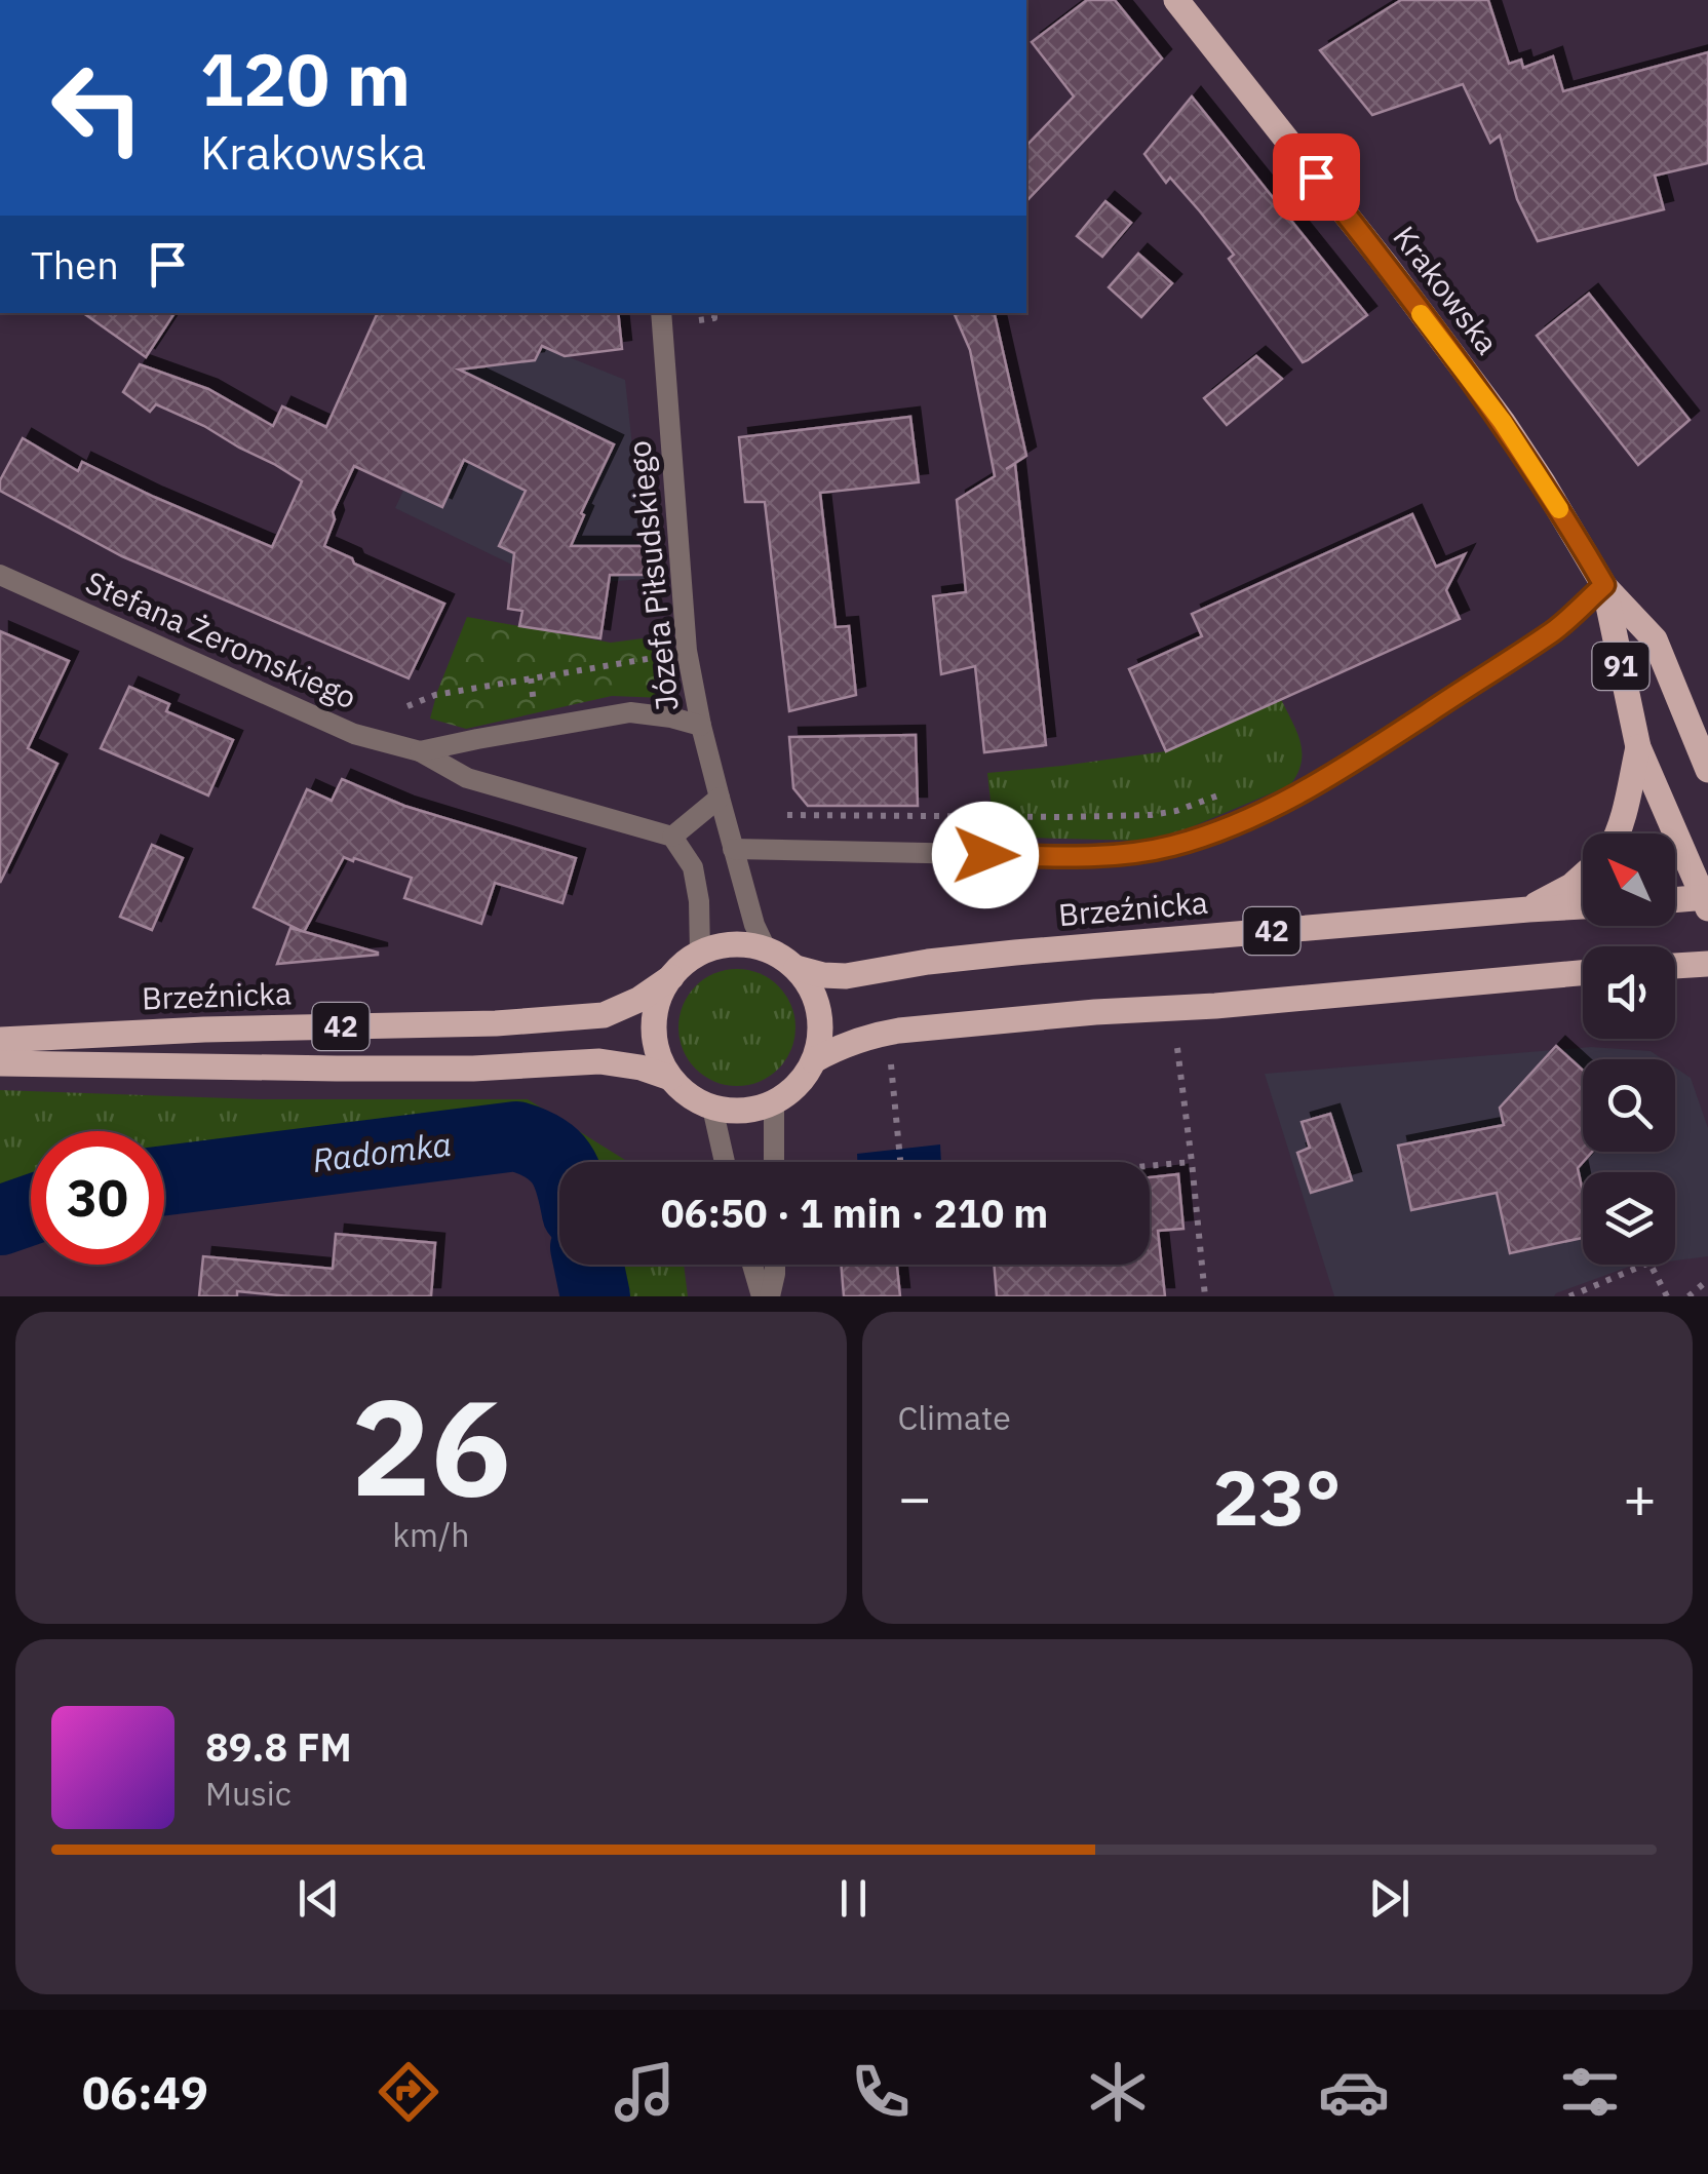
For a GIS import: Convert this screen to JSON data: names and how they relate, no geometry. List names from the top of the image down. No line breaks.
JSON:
{"streets":{"main road":["Krakowska","91","Brzeźnicka","42"],"street":["Józefa Piłsudskiego","Stefana Żeromskiego"]},"crossings":[["Józefa Piłsudskiego","Brzeźnicka"],["Józefa Piłsudskiego","42"],["Brzeźnicka","42"]],"water":["Radomka"],"north":"top left","page":{"turn":["120 m","Krakowska"],"then":"Then","limit":"30","trip":"06:50 · 1 min · 210 m","tile":[["26","km/h"],"Climate"],"heat":["−","23°","+"],"song":["89.8 FM","Music"],"tabs":"06:49"}}
